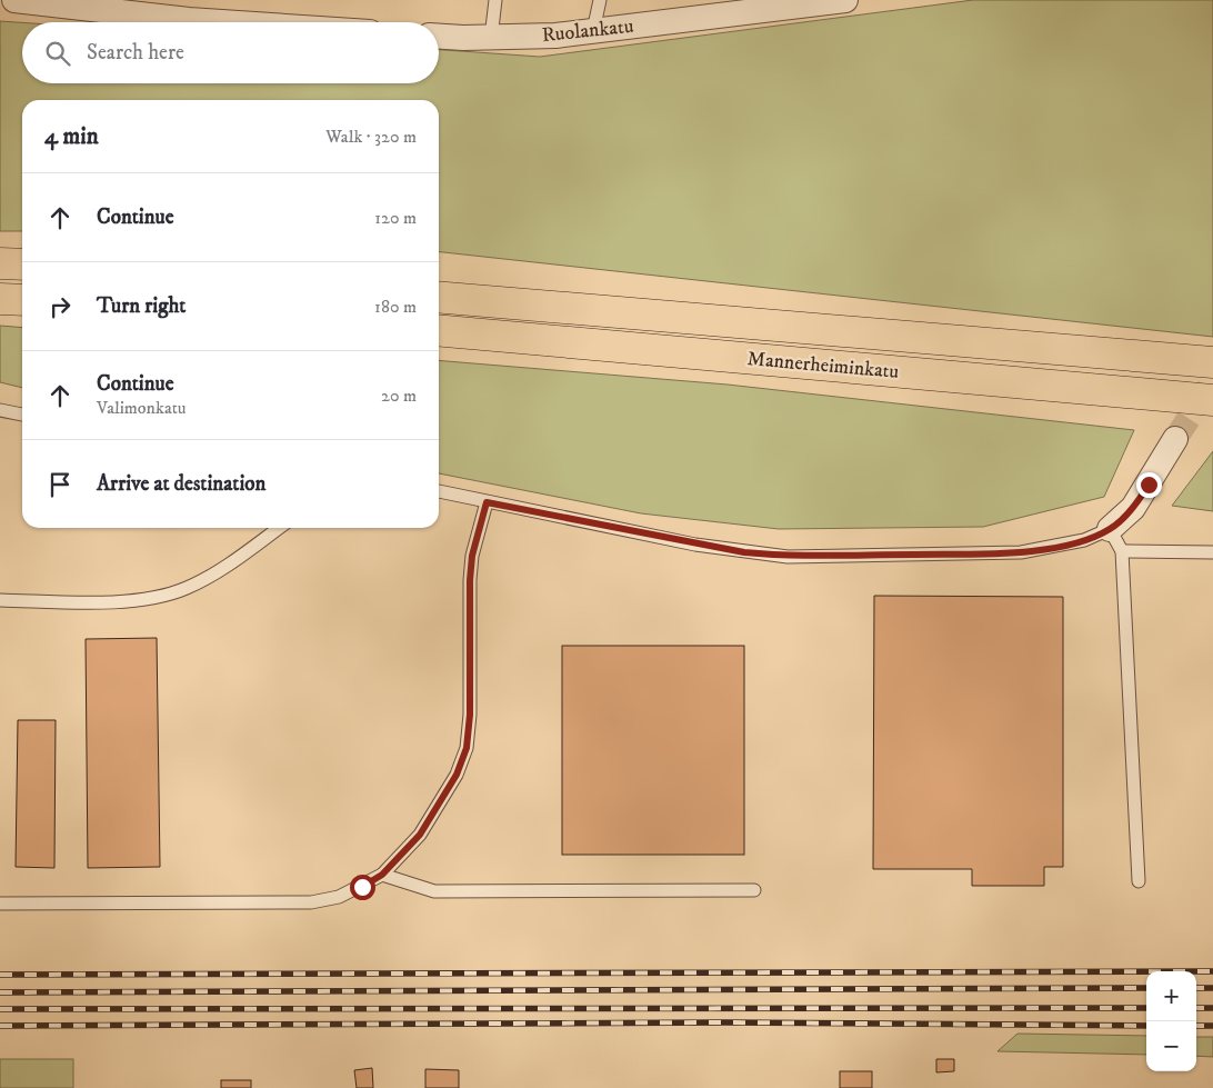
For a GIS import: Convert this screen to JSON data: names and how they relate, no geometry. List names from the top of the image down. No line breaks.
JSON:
{"streets":{"main road":["Mannerheiminkatu"],"street":["Ruolankatu"]},"page":{"search":"Search here","heading":["4 min","Walk · 320 m"],"list":[["Continue","120 m"],["Turn right","180 m"],["Continue","Valimonkatu","20 m"],"Arrive at destination"],"map_buttons":["+","−"]}}
